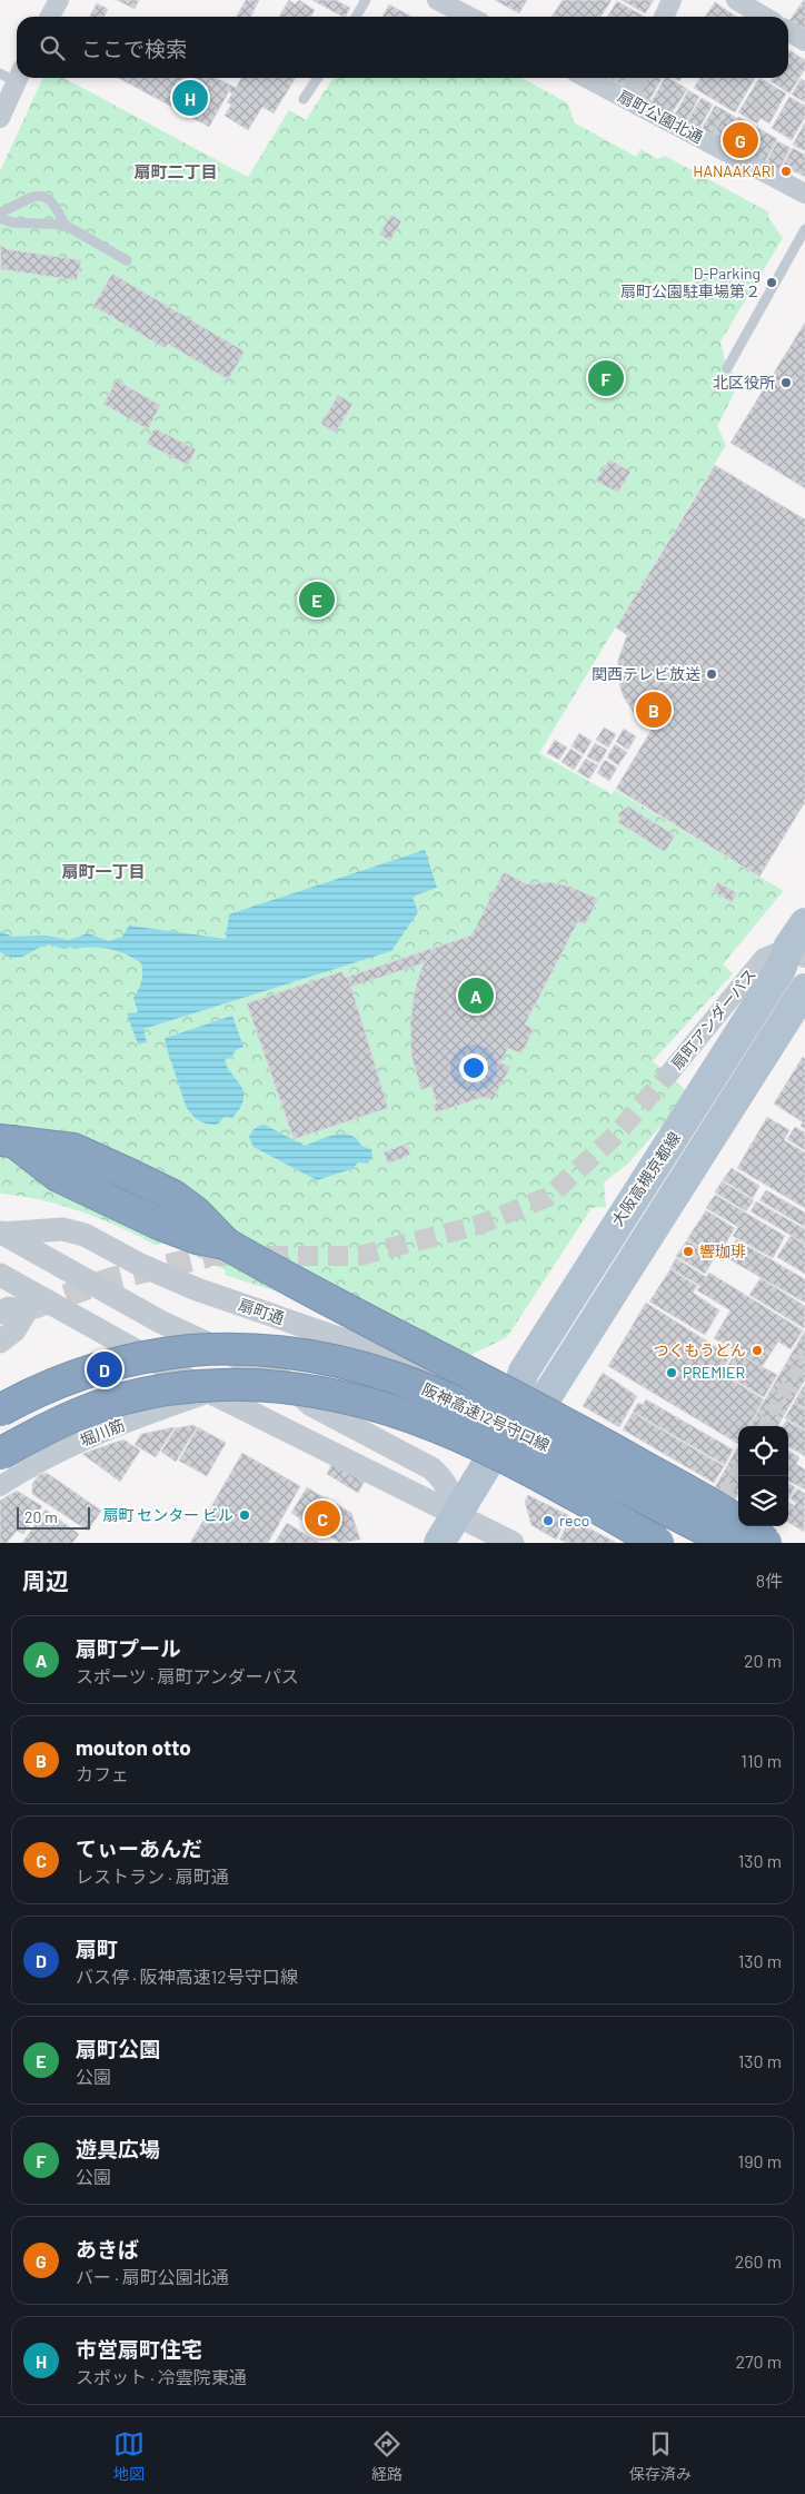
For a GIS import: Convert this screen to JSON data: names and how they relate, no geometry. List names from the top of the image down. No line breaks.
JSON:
{"streets":{"highway":["阪神高速12号守口線"],"main road":["大阪高槻京都線"],"street":["扇町公園北通","扇町アンダーパス","扇町通","堀川筋"]},"crossings":[["扇町アンダーパス","大阪高槻京都線"],["大阪高槻京都線","扇町通"]],"districts":["扇町二丁目","扇町一丁目"],"places":["HANAAKARI","D-Parking 扇町公園駐車場第２","北区役所","関西テレビ放送","響珈琲","つくもうどん","PREMIER","扇町 センター ビル","reco"],"scale_bar":"20 m","page":{"search":"ここで検索","pins":["H","G","F","E","B","A","D","C"],"scale":"20 m","heading":["周辺","8件"],"list":[{"mark":"A","name":"扇町プール","note":"スポーツ · 扇町アンダーパス","value":"20 m"},{"mark":"B","name":"mouton otto","note":"カフェ","value":"110 m"},{"mark":"C","name":"てぃーあんだ","note":"レストラン · 扇町通","value":"130 m"},{"mark":"D","name":"扇町","note":"バス停 · 阪神高速12号守口線","value":"130 m"},{"mark":"E","name":"扇町公園","note":"公園","value":"130 m"},{"mark":"F","name":"遊具広場","note":"公園","value":"190 m"},{"mark":"G","name":"あきば","note":"バー · 扇町公園北通","value":"260 m"},{"mark":"H","name":"市営扇町住宅","note":"スポット · 冷雲院東通","value":"270 m"}],"nav":["地図","経路","保存済み"]}}
